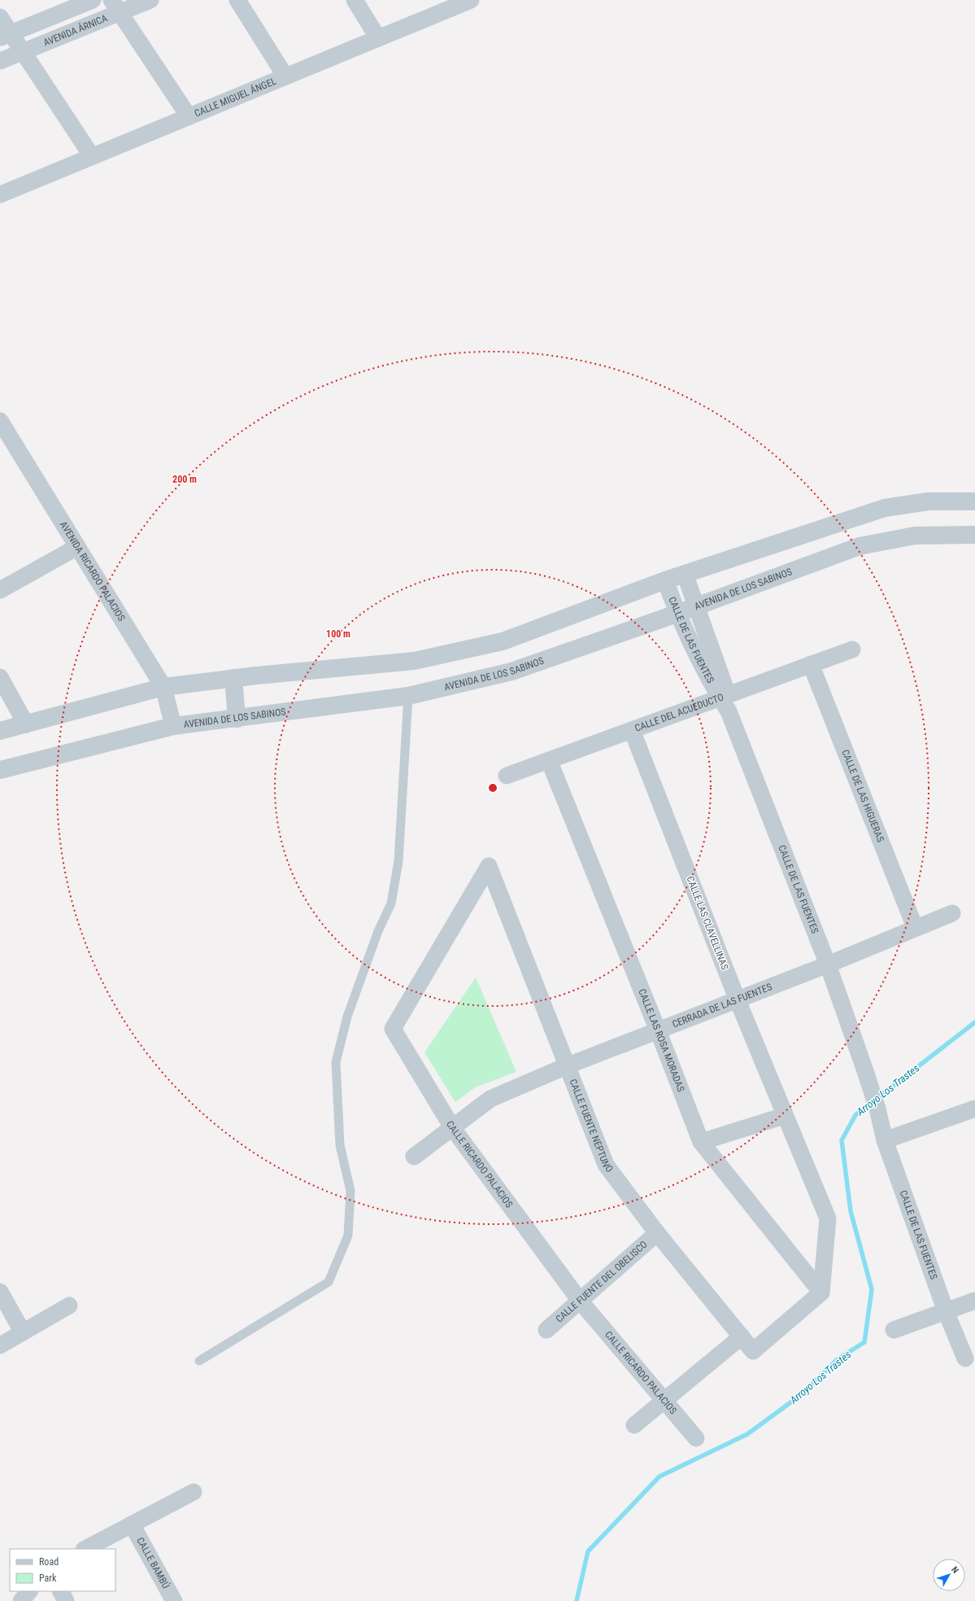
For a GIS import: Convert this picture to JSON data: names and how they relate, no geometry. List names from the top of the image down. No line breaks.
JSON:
{"streets":{"street":["AVENIDA ÁRNICA","CALLE MIGUEL ÁNGEL","AVENIDA RICARDO PALACIOS","AVENIDA DE LOS SABINOS","CALLE DE LAS FUENTES","CALLE DEL ACUEDUCTO","CALLE DE LAS HIGUERAS","CALLE LAS CLAVELLINAS","CERRADA DE LAS FUENTES","CALLE LAS ROSA MORADAS","CALLE FUENTE NEPTUNO","CALLE RICARDO PALACIOS","CALLE FUENTE DEL OBELISCO","CALLE BAMBÚ"]},"crossings":[["AVENIDA RICARDO PALACIOS","AVENIDA DE LOS SABINOS"],["AVENIDA DE LOS SABINOS","CALLE DE LAS FUENTES"],["CALLE DE LAS FUENTES","CALLE DEL ACUEDUCTO"],["CALLE DE LAS FUENTES","CERRADA DE LAS FUENTES"],["CALLE DEL ACUEDUCTO","CALLE DE LAS HIGUERAS"],["CALLE DEL ACUEDUCTO","CALLE LAS CLAVELLINAS"],["CALLE DEL ACUEDUCTO","CALLE LAS ROSA MORADAS"],["CALLE DE LAS HIGUERAS","CERRADA DE LAS FUENTES"],["CALLE LAS CLAVELLINAS","CERRADA DE LAS FUENTES"],["CALLE LAS CLAVELLINAS","CALLE LAS ROSA MORADAS"],["CALLE LAS CLAVELLINAS","CALLE FUENTE NEPTUNO"],["CERRADA DE LAS FUENTES","CALLE LAS ROSA MORADAS"],["CERRADA DE LAS FUENTES","CALLE FUENTE NEPTUNO"],["CERRADA DE LAS FUENTES","CALLE RICARDO PALACIOS"],["CALLE LAS ROSA MORADAS","CALLE FUENTE NEPTUNO"],["CALLE FUENTE NEPTUNO","CALLE RICARDO PALACIOS"],["CALLE FUENTE NEPTUNO","CALLE FUENTE DEL OBELISCO"],["CALLE RICARDO PALACIOS","CALLE FUENTE DEL OBELISCO"]],"water":["Arroyo Los Trastes"],"legend":["Road","Park"],"north":"top right","rings":["200 m","100 m"]}
